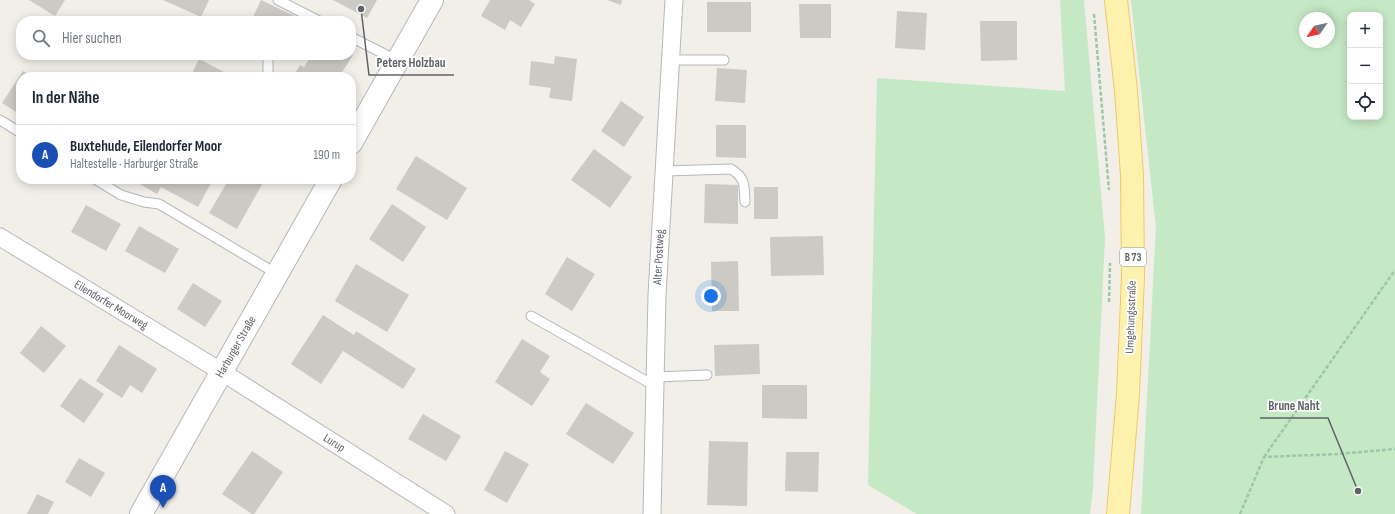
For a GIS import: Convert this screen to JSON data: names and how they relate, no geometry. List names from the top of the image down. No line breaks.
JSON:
{"streets":{"main road":["B 73","Umgehungsstraße"],"street":["Alter Postweg","Eilendorfer Moorweg","Harburger Straße","Lurup"]},"crossings":[["Eilendorfer Moorweg","Harburger Straße"],["Eilendorfer Moorweg","Lurup"],["Harburger Straße","Lurup"]],"places":["Peters Holzbau","Brune Naht"],"north":"bottom left","page":{"map_buttons":["+","−"],"search":"Hier suchen","heading":"In der Nähe","list":[{"mark":"A","name":"Buxtehude, Eilendorfer Moor","note":"Haltestelle · Harburger Straße","value":"190 m"}],"pins":"A"}}
